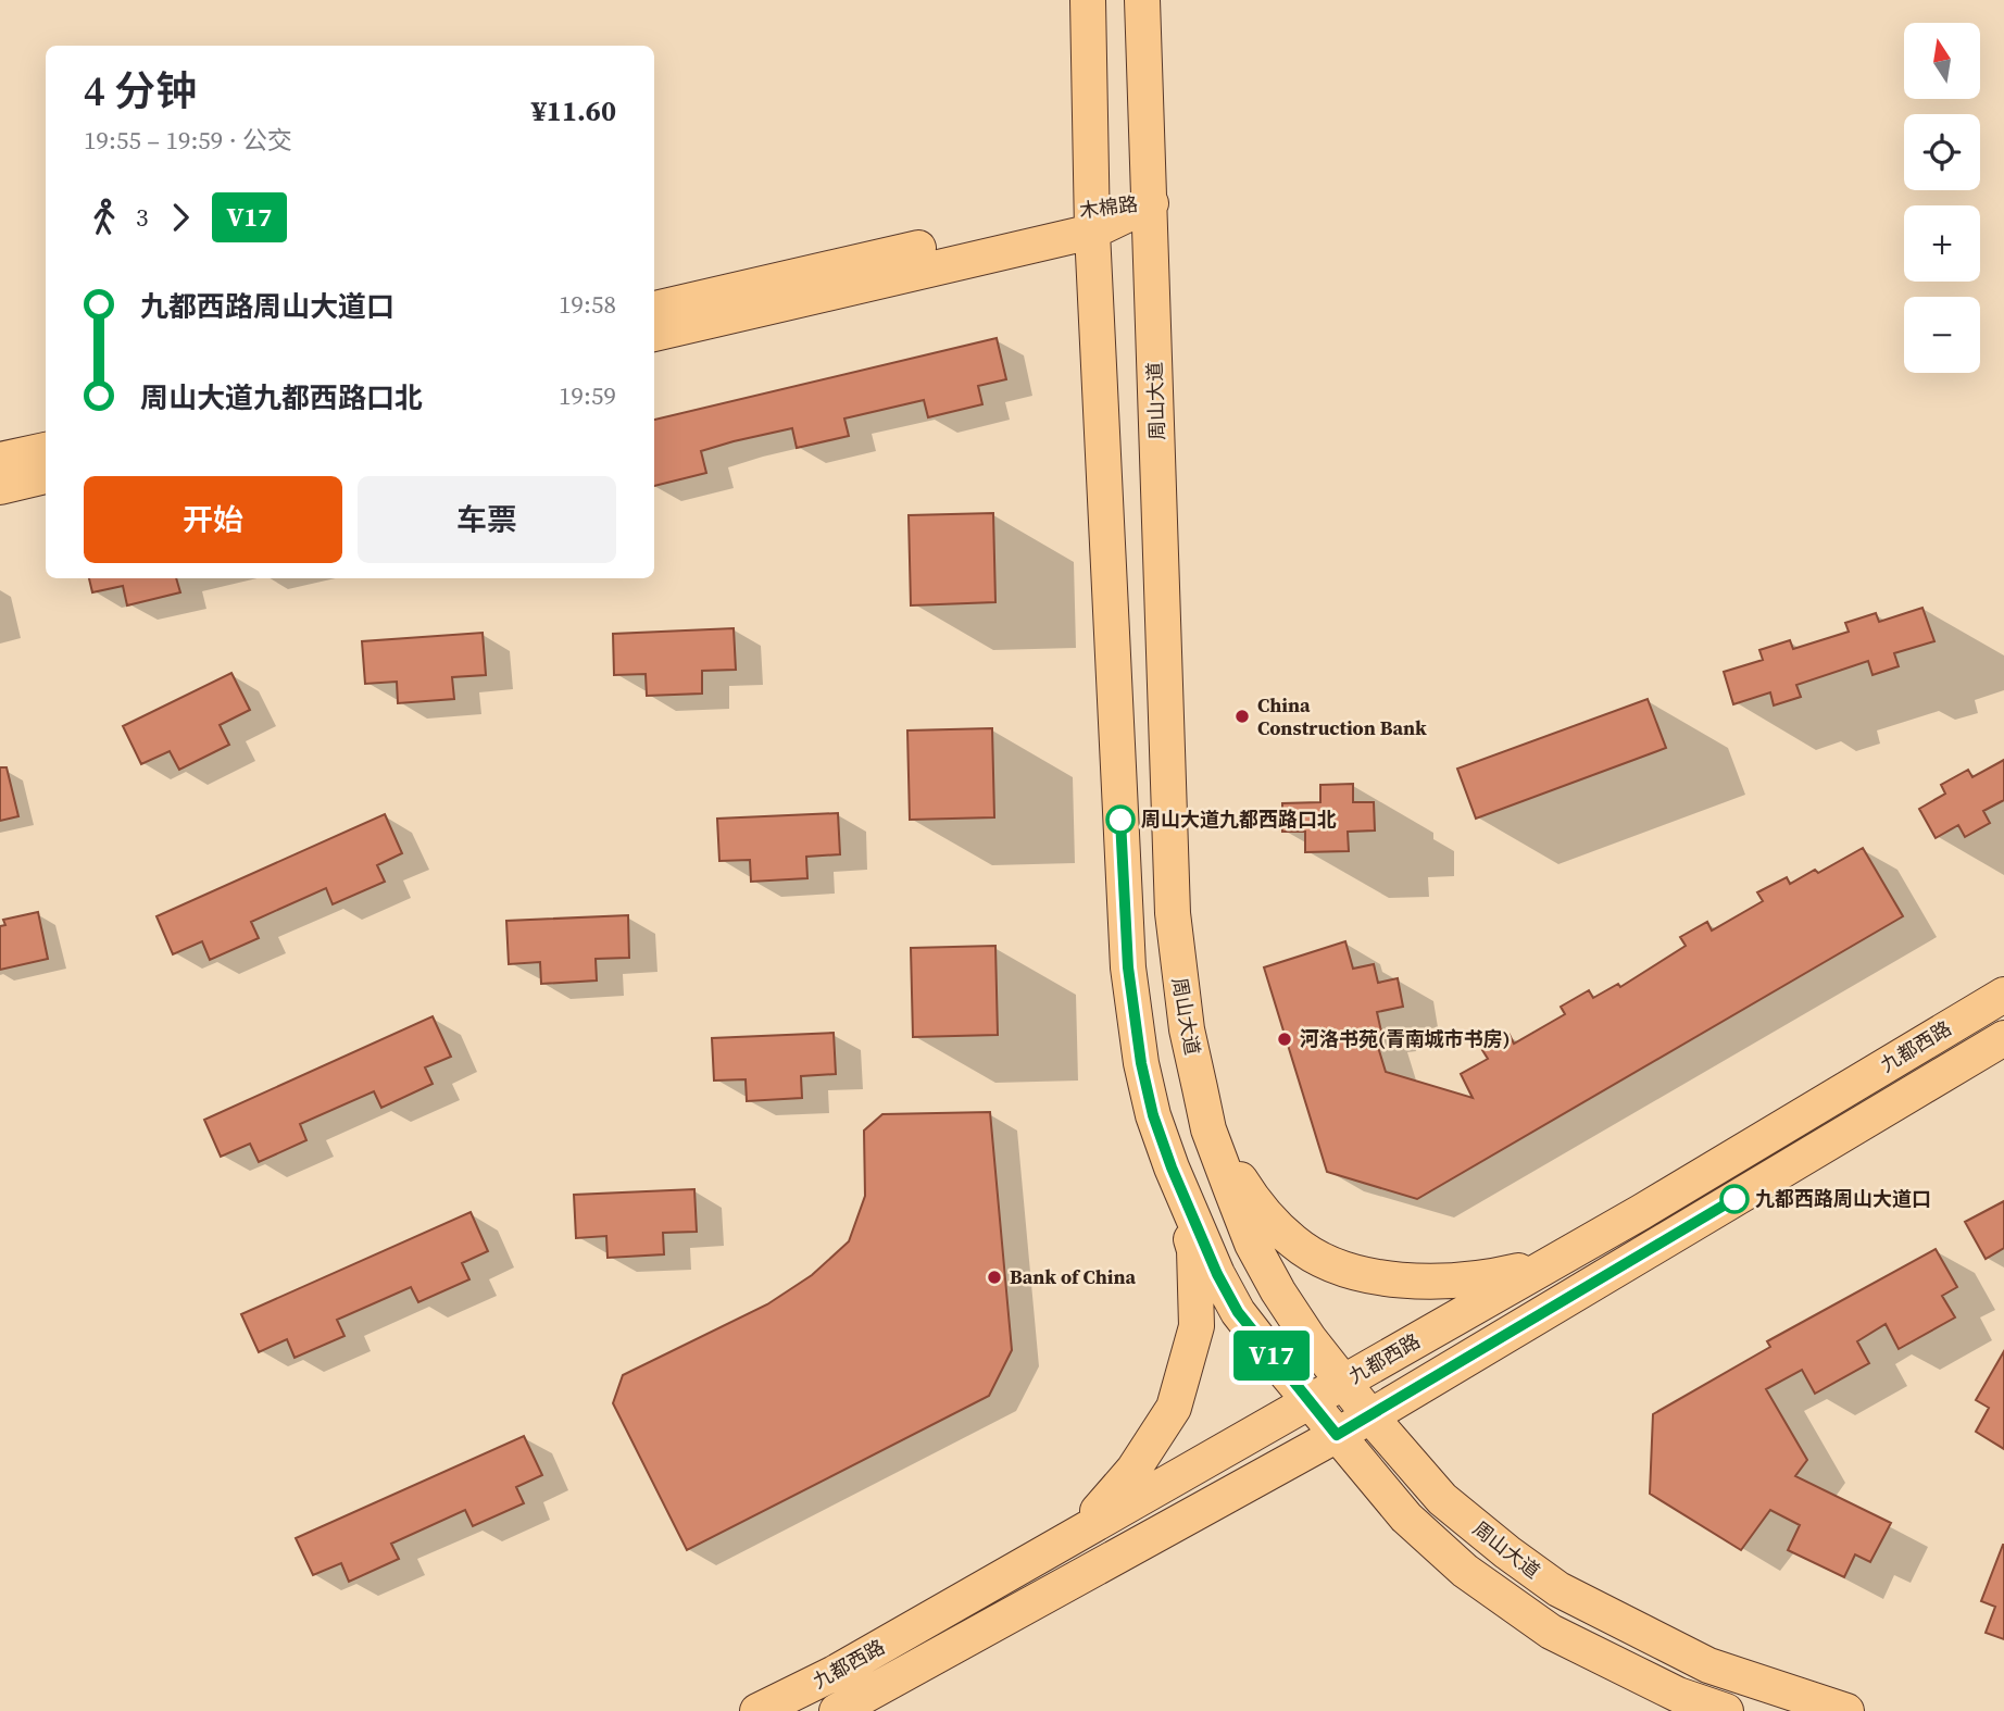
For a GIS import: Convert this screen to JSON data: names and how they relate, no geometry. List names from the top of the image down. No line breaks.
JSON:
{"streets":{"main road":["木棉路","周山大道","九都西路"]},"crossings":[["木棉路","周山大道"],["周山大道","九都西路"]],"places":["China Construction Bank","周山大道九都西路口北","河洛书苑(青南城市书房)","九都西路周山大道口","Bank of China"],"lines":["bus line V17"],"north":"top","page":{"on_map":"V17","map_buttons":["+","−"],"heading":["4 分钟","19:55 – 19:59 · 公交","¥11.60"],"legs":["3","V17"],"list":[{"name":"九都西路周山大道口","value":"19:58"},{"name":"周山大道九都西路口北","value":"19:59"}],"buttons":["开始","车票"]}}
